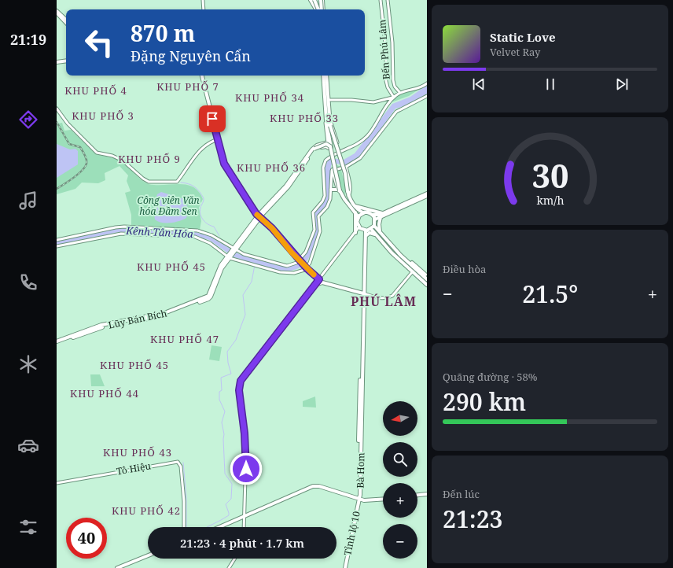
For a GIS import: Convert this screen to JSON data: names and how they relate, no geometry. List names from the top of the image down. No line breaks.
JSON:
{"streets":{"main road":["Lũy Bán Bích","Bà Hom","Tỉnh lộ 10"],"street":["Bến Phú Lâm","Tô Hiệu"]},"crossings":[["Bà Hom","Tỉnh lộ 10"]],"districts":["KHU PHỐ 7","KHU PHỐ 4","KHU PHỐ 34","KHU PHỐ 3","KHU PHỐ 33","KHU PHỐ 9","KHU PHỐ 36","KHU PHỐ 45","PHÚ LÂM","KHU PHỐ 47","KHU PHỐ 45","KHU PHỐ 44","KHU PHỐ 43","KHU PHỐ 42"],"water":["Kênh Tân Hóa"],"parks":["Công viên Văn hóa Đầm Sen"],"north":"left","page":{"tabs":"21:19","turn":["870 m","Đặng Nguyên Cẩn"],"song":["Static Love","Velvet Ray"],"tile":["Điều hòa",["Quãng đường · 58%","290 km"],["Đến lúc","21:23"]],"heat":["−","21.5°","+"],"map_buttons":["+","−"],"limit":"40","trip":"21:23 · 4 phút · 1.7 km","gauge":["30","km/h"]}}
